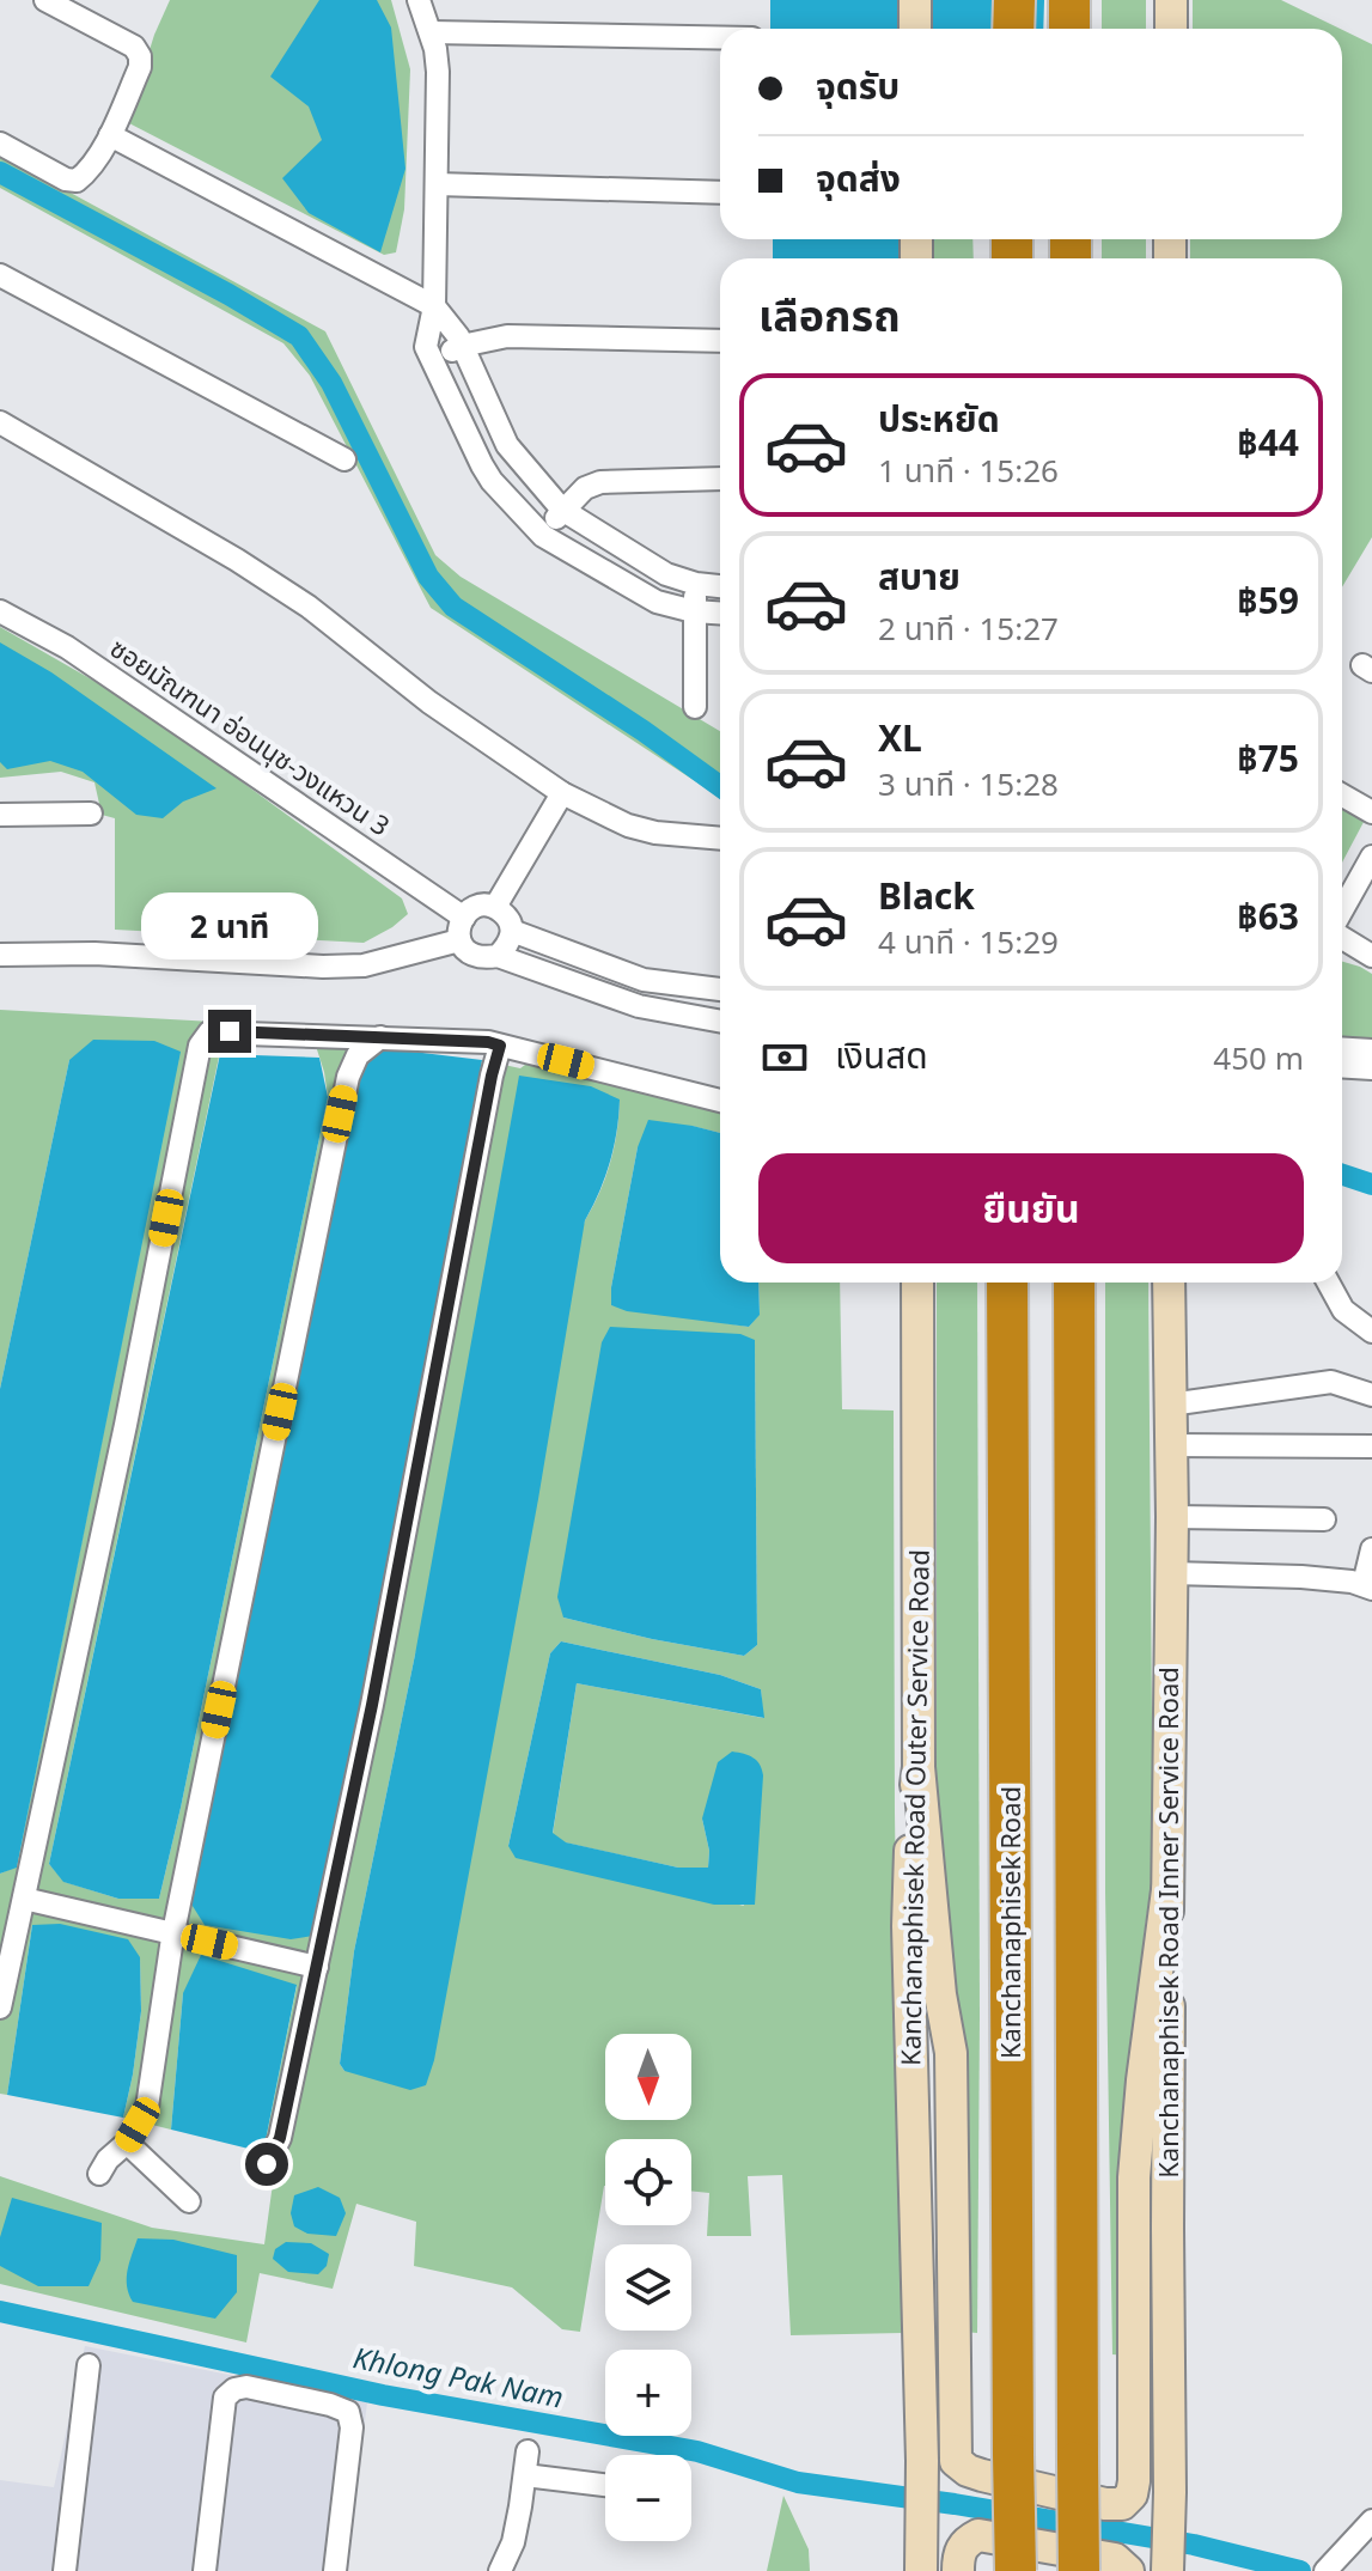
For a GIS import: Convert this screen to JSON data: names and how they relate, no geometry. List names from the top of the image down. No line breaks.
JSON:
{"streets":{"highway":["Kanchanaphisek Road"],"main road":["Kanchanaphisek Road Outer Service Road","Kanchanaphisek Road Inner Service Road"],"street":["ซอยมัณฑนา อ่อนนุช-วงแหวน 3"]},"water":["Khlong Pak Nam"],"north":"bottom","page":{"banner":["จุดรับ","จุดส่ง"],"heading":"เลือกรถ","list":[{"name":"ประหยัด","note":"1 นาที · 15:26","value":"฿44"},{"name":"สบาย","note":"2 นาที · 15:27","value":"฿59"},{"name":"XL","note":"3 นาที · 15:28","value":"฿75"},{"name":"Black","note":"4 นาที · 15:29","value":"฿63"}],"bubble":"2 นาที","pay":["เงินสด","450 m"],"buttons":"ยืนยัน","map_buttons":["+","−"]}}
